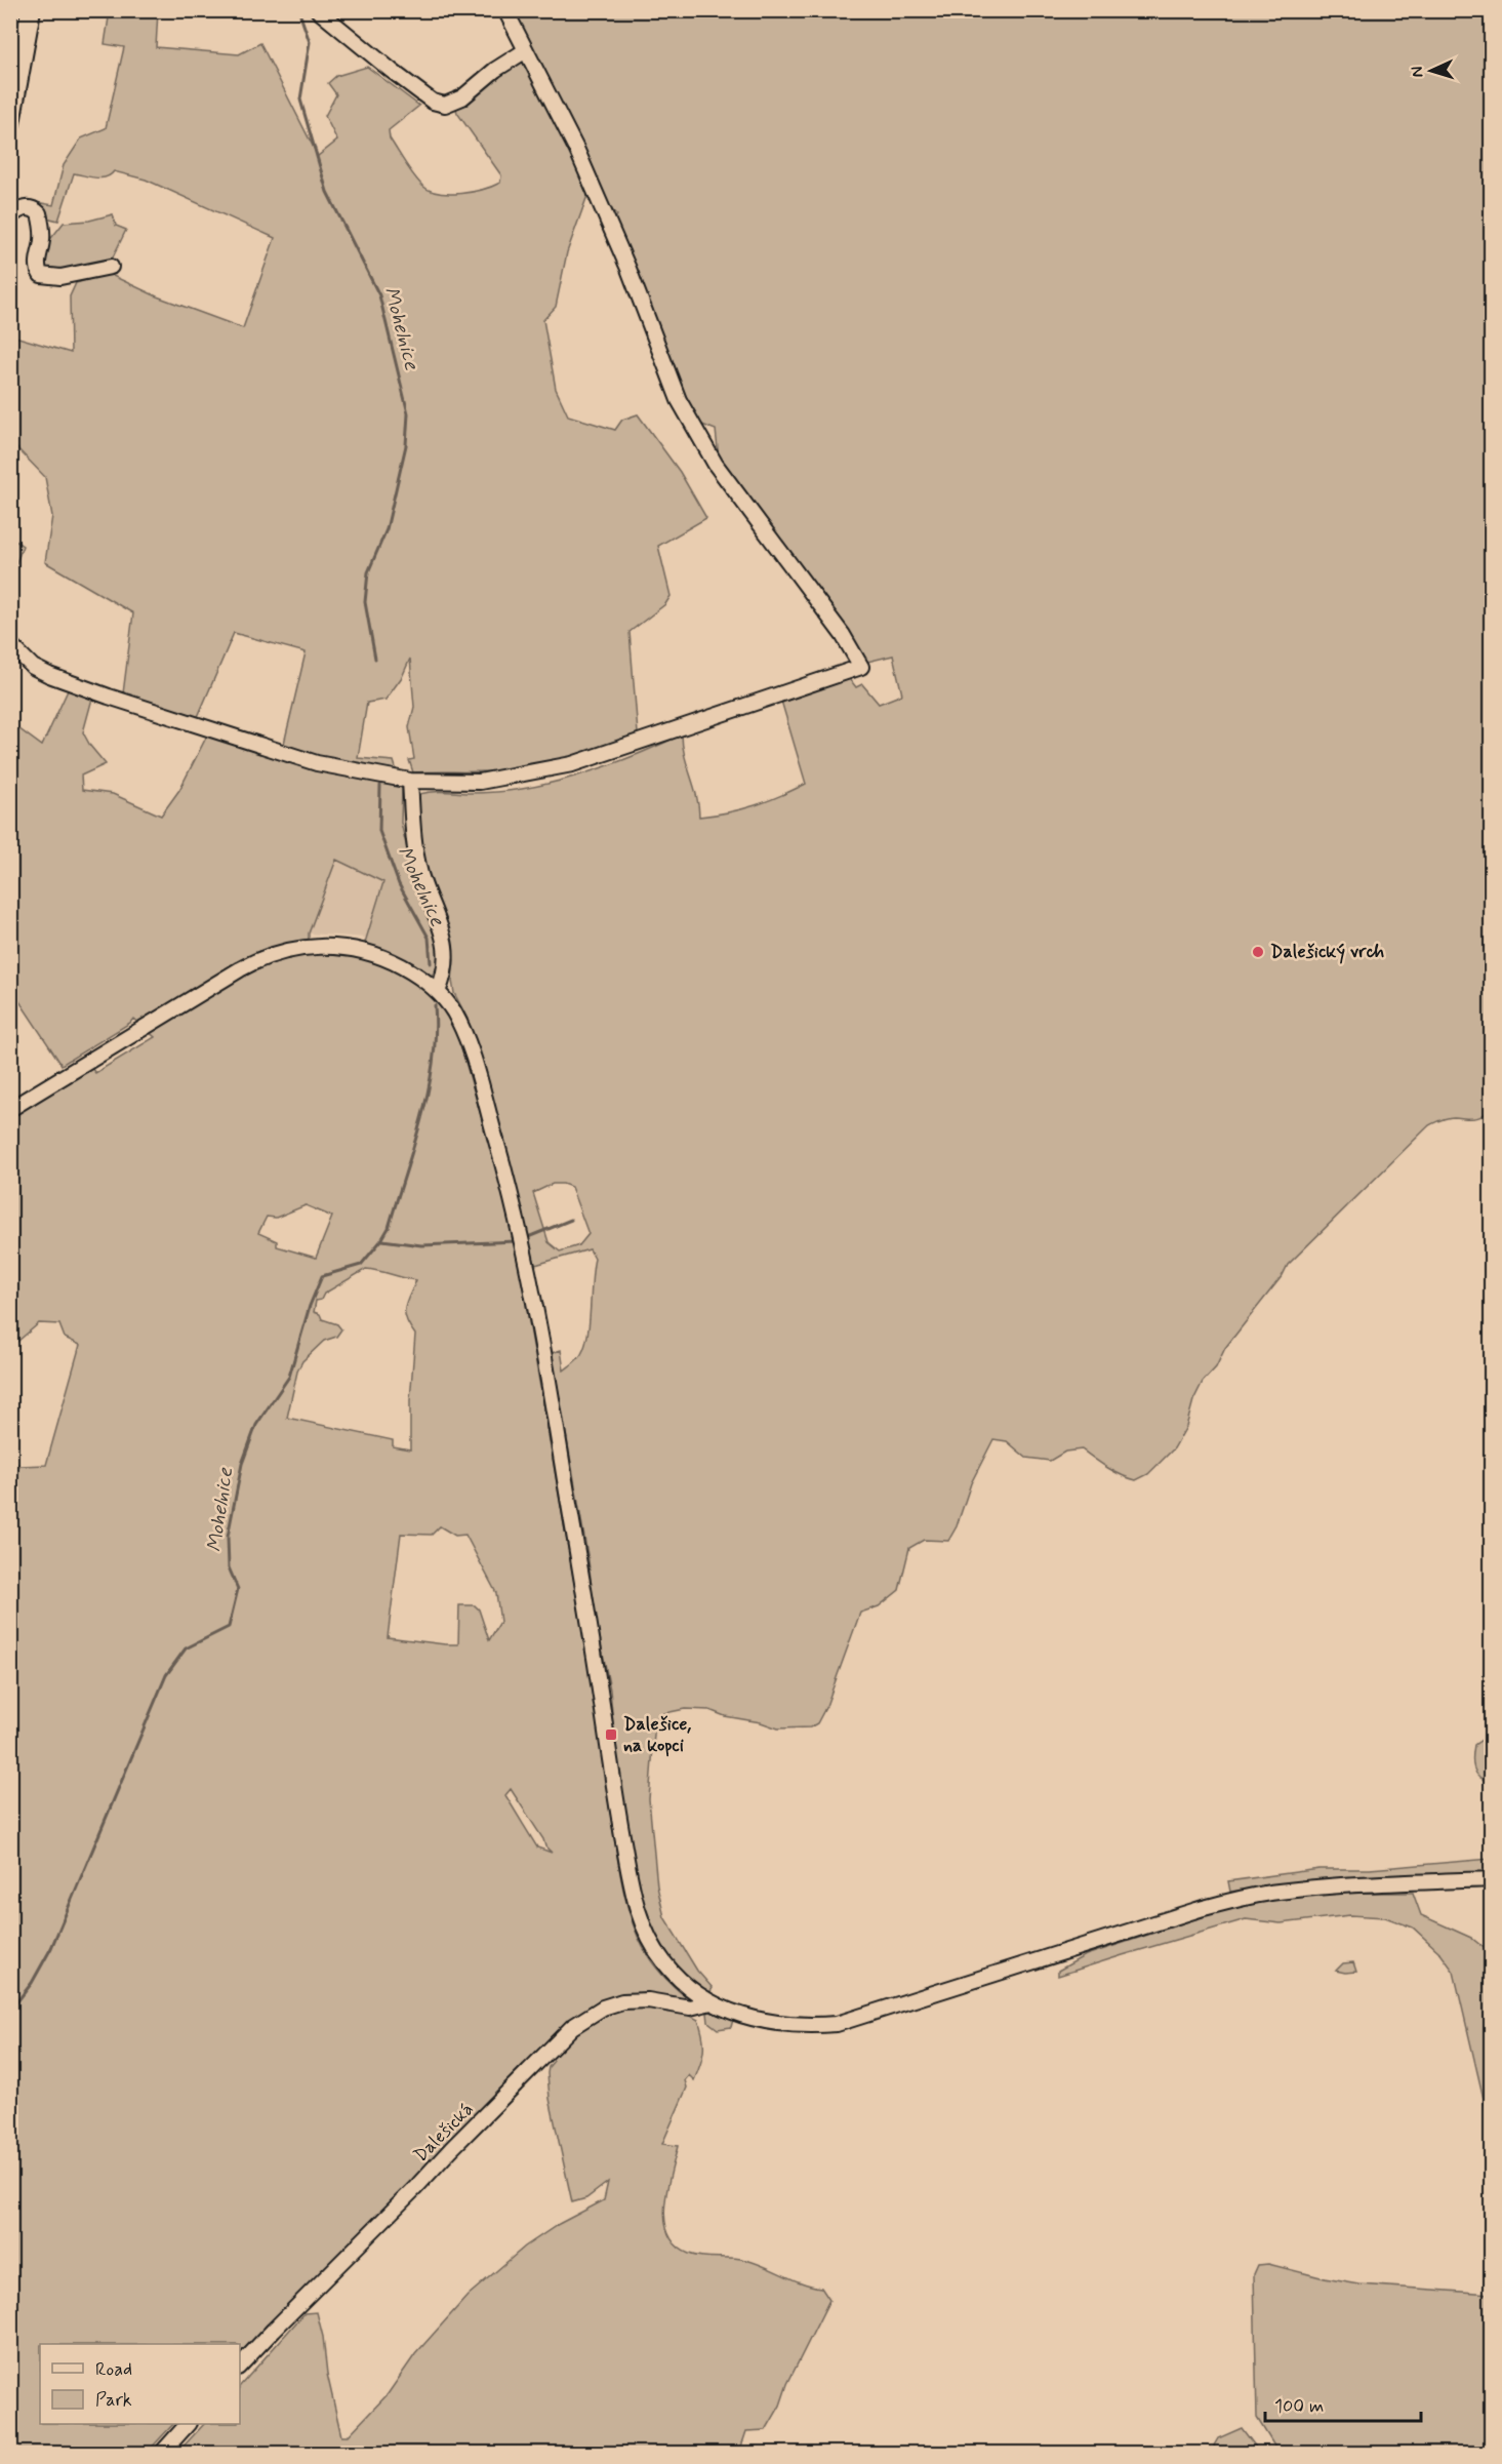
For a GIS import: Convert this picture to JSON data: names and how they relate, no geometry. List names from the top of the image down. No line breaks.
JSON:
{"streets":{"street":["Dalešická"]},"water":["Mohelnice"],"places":{"other":["Dalešický vrch"],"transit":["Dalešice, na kopci"]},"legend":["Road","Park"],"scale_bar":"100 m","north":"left"}
